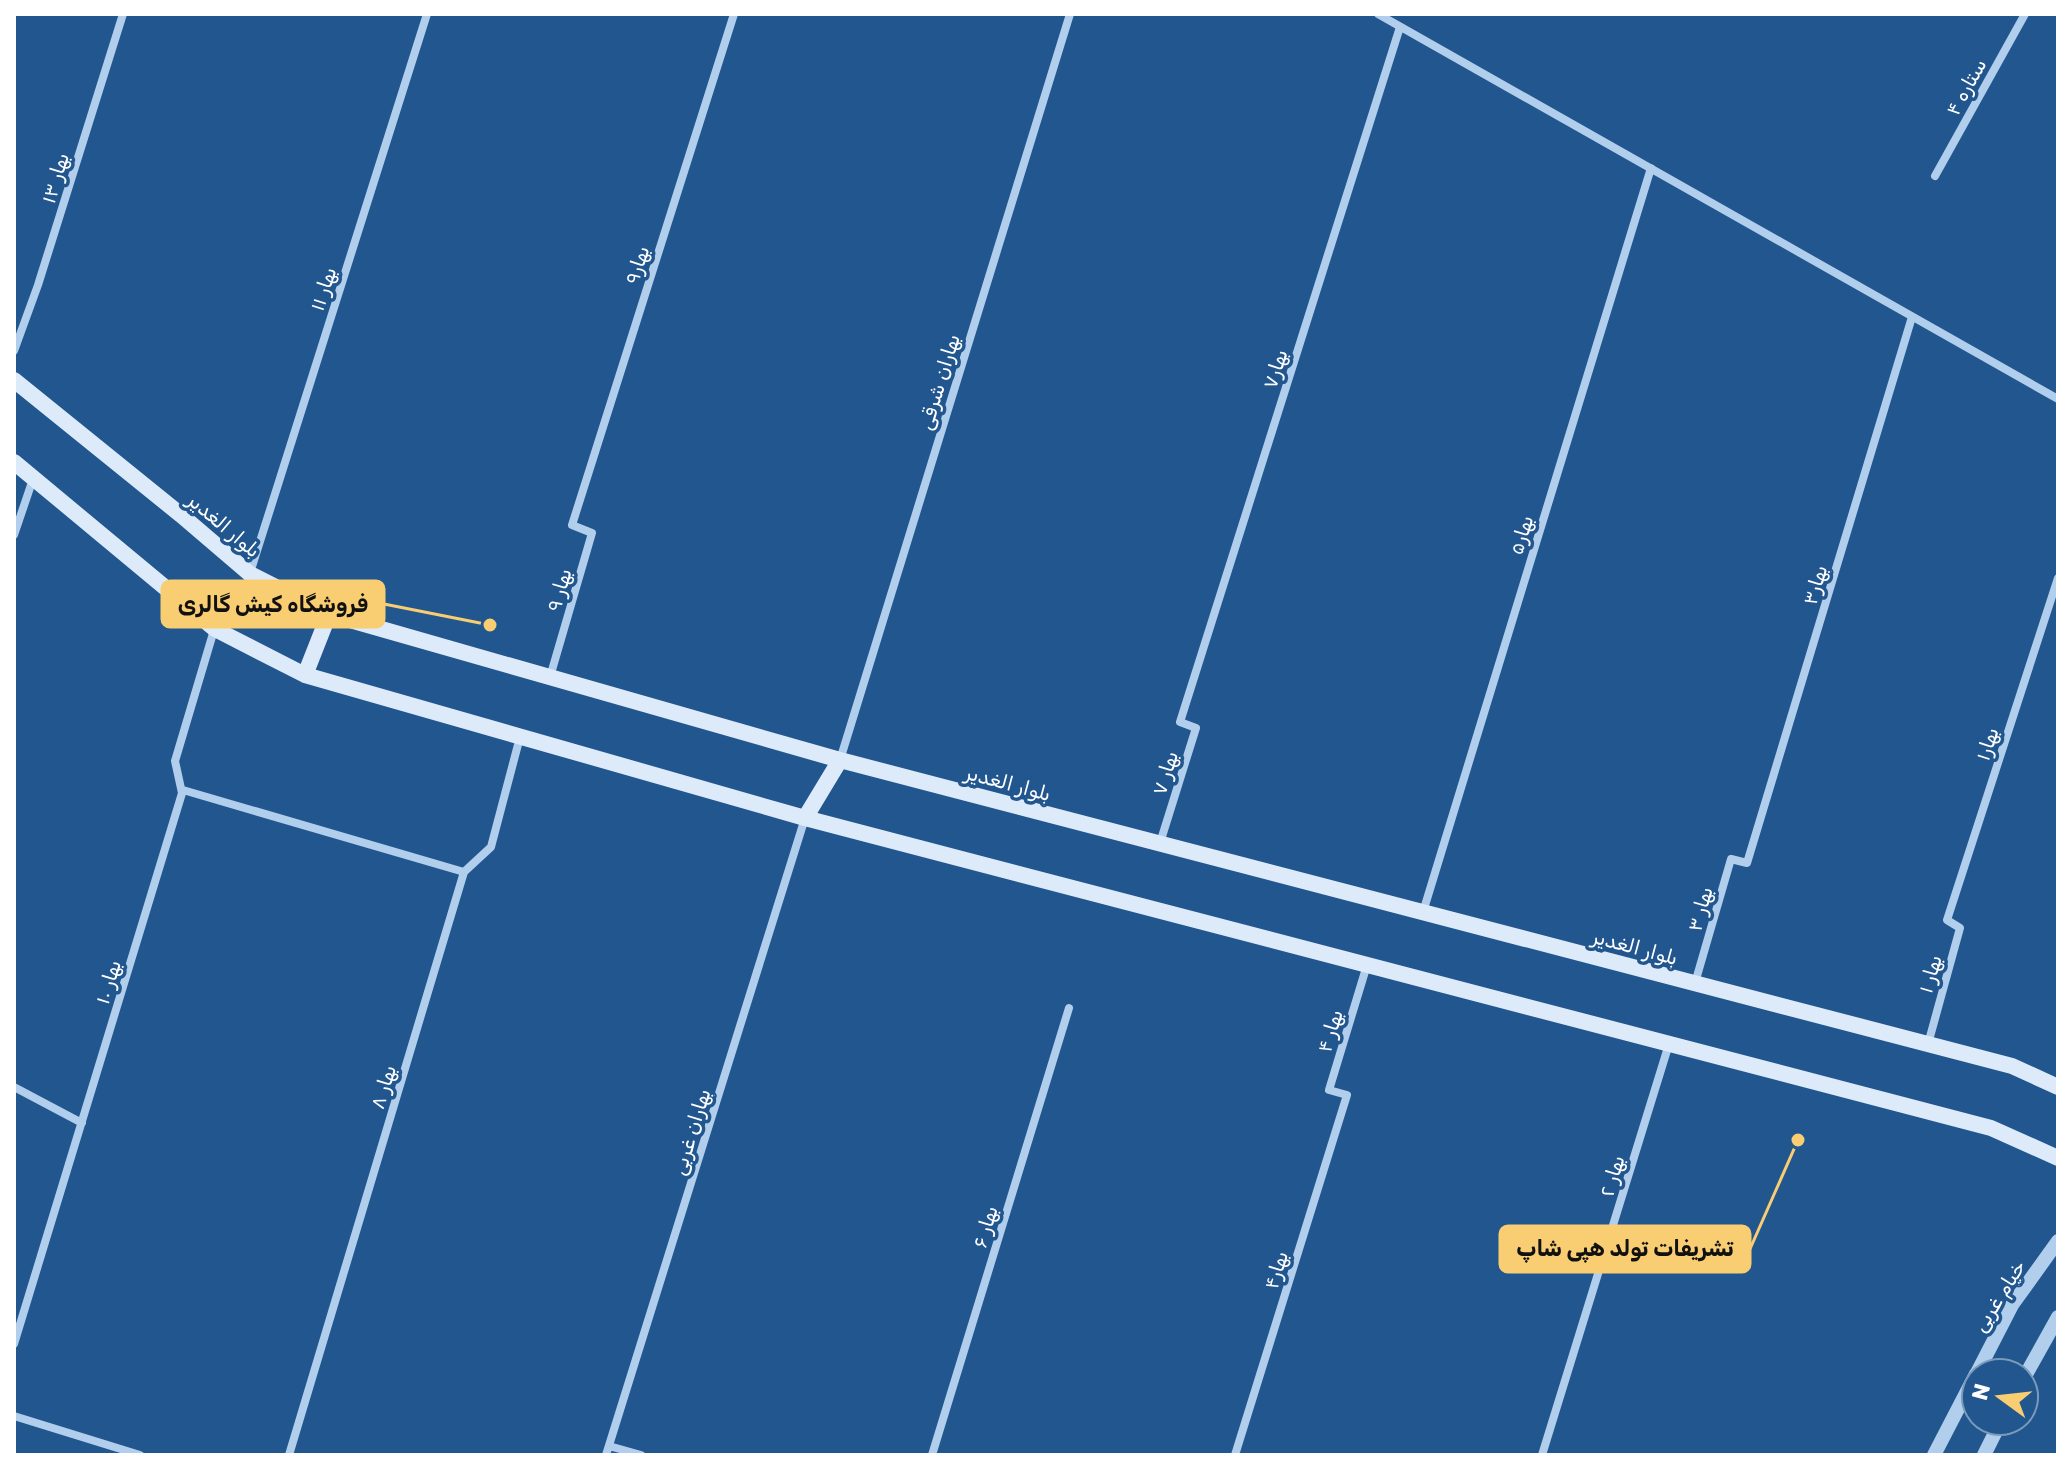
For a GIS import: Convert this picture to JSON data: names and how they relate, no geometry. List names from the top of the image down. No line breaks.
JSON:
{"streets":{"main road":["بلوار الغدیر"],"street":["ستاره ۴","بهار ۱۳","بهار۹","بهار ۱۱","بهار۷","بهاران شرقی","بهار۵","بهار۳","بهار ۹","بهار۱","بهار ۷","بهار ۳","بهار ۱","بهار ۱۰","بهار ۴","بهار ۸","بهاران غربی","بهار ۲","بهار ۶","بهار۴","خیام غربی"]},"crossings":[["بهار۹","بهار ۹"],["بهار ۱۱","بلوار الغدیر"],["بهار۷","بهار ۷"],["بهاران شرقی","بلوار الغدیر"],["بلوار الغدیر","بهار۵"],["بلوار الغدیر","بهار ۹"],["بلوار الغدیر","بهار ۷"],["بلوار الغدیر","بهار ۳"],["بلوار الغدیر","بهار ۱"],["بهار۳","بهار ۳"],["بهار۱","بهار ۱"],["بهار ۴","بهار۴"]],"places":["فروشگاه کیش گالری","تشریفات تولد هپی شاپ"],"north":"left"}
